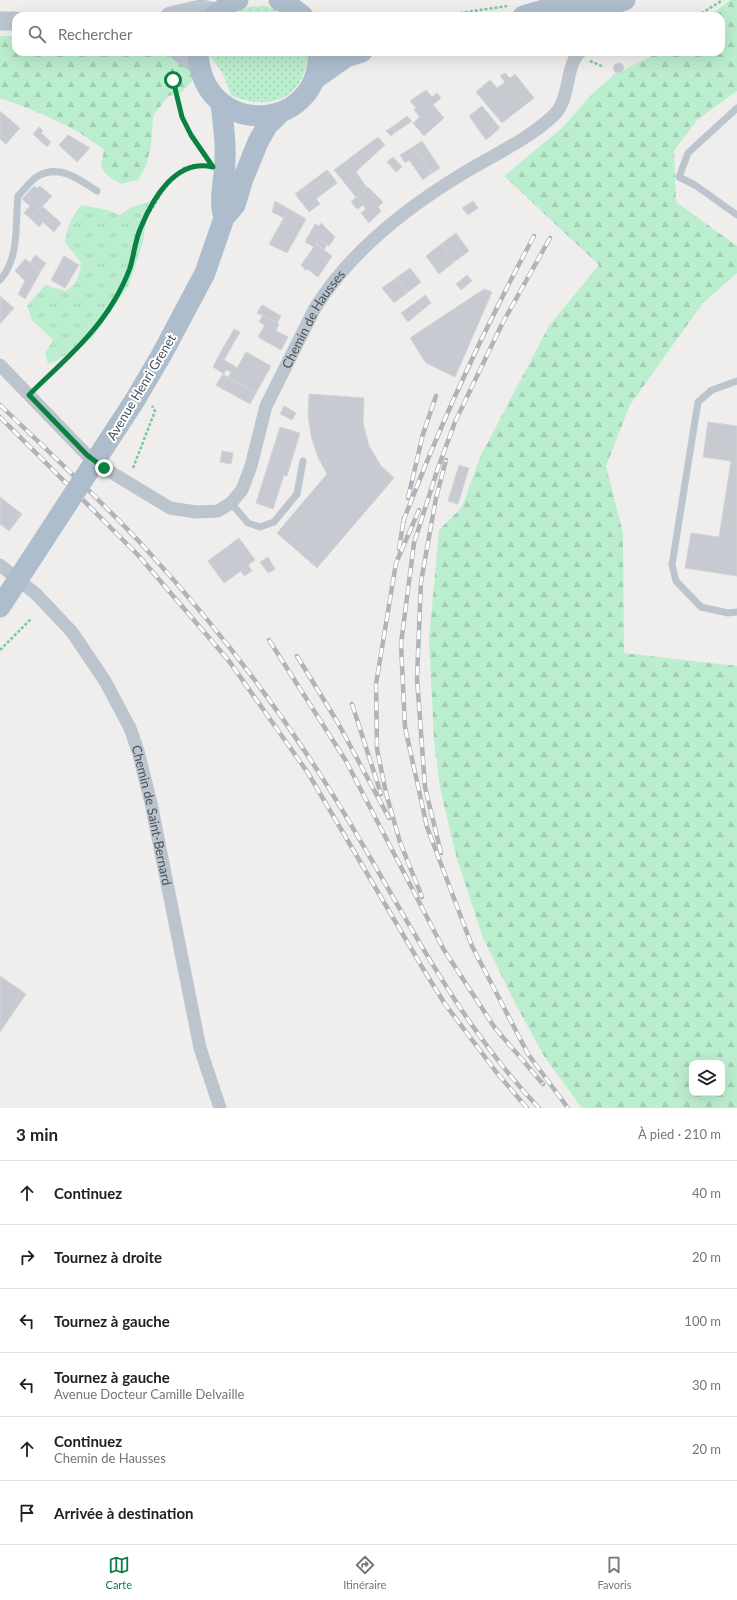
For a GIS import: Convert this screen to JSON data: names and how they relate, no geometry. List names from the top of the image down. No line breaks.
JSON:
{"streets":{"main road":["Avenue Henri Grenet"],"street":["Chemin de Hausses","Chemin de Saint-Bernard"]},"page":{"search":"Rechercher","heading":["3 min","À pied · 210 m"],"list":[["Continuez","40 m"],["Tournez à droite","20 m"],["Tournez à gauche","100 m"],["Tournez à gauche","Avenue Docteur Camille Delvaille","30 m"],["Continuez","Chemin de Hausses","20 m"],"Arrivée à destination"],"nav":["Carte","Itinéraire","Favoris"]}}
